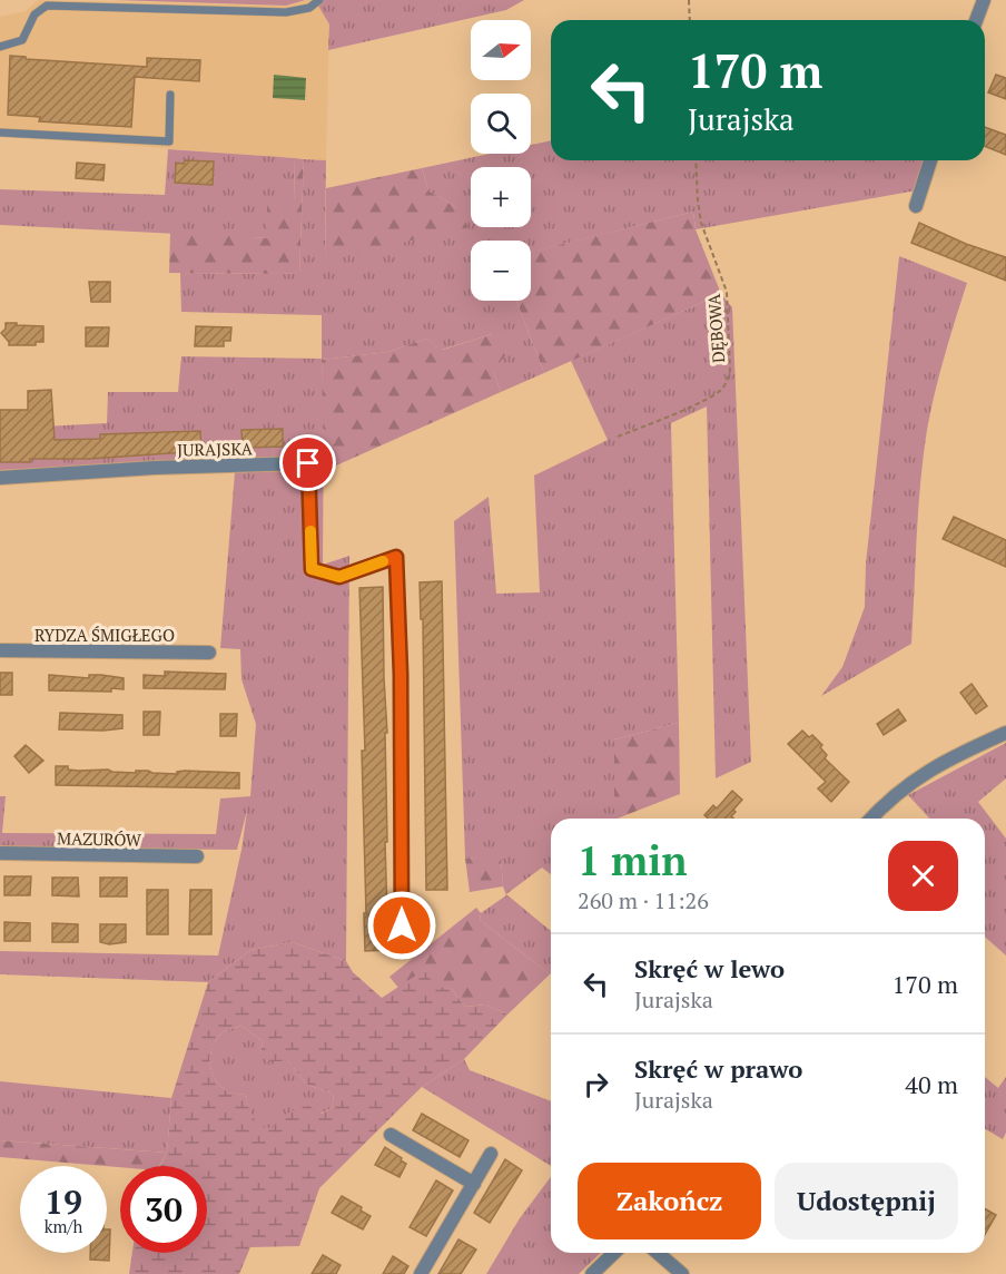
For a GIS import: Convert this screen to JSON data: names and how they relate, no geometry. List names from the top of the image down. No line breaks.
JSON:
{"streets":{"street":["JURAJSKA","RYDZA ŚMIGŁEGO","MAZURÓW"],"path":["DĘBOWA"]},"north":"right","page":{"map_buttons":["+","−"],"turn":["170 m","Jurajska"],"heading":["1 min","260 m · 11:26"],"list":[{"name":"Skręć w lewo","note":"Jurajska","value":"170 m"},{"name":"Skręć w prawo","note":"Jurajska","value":"40 m"}],"buttons":["Zakończ","Udostępnij"],"speed":"19 km/h","limit":"30"}}
